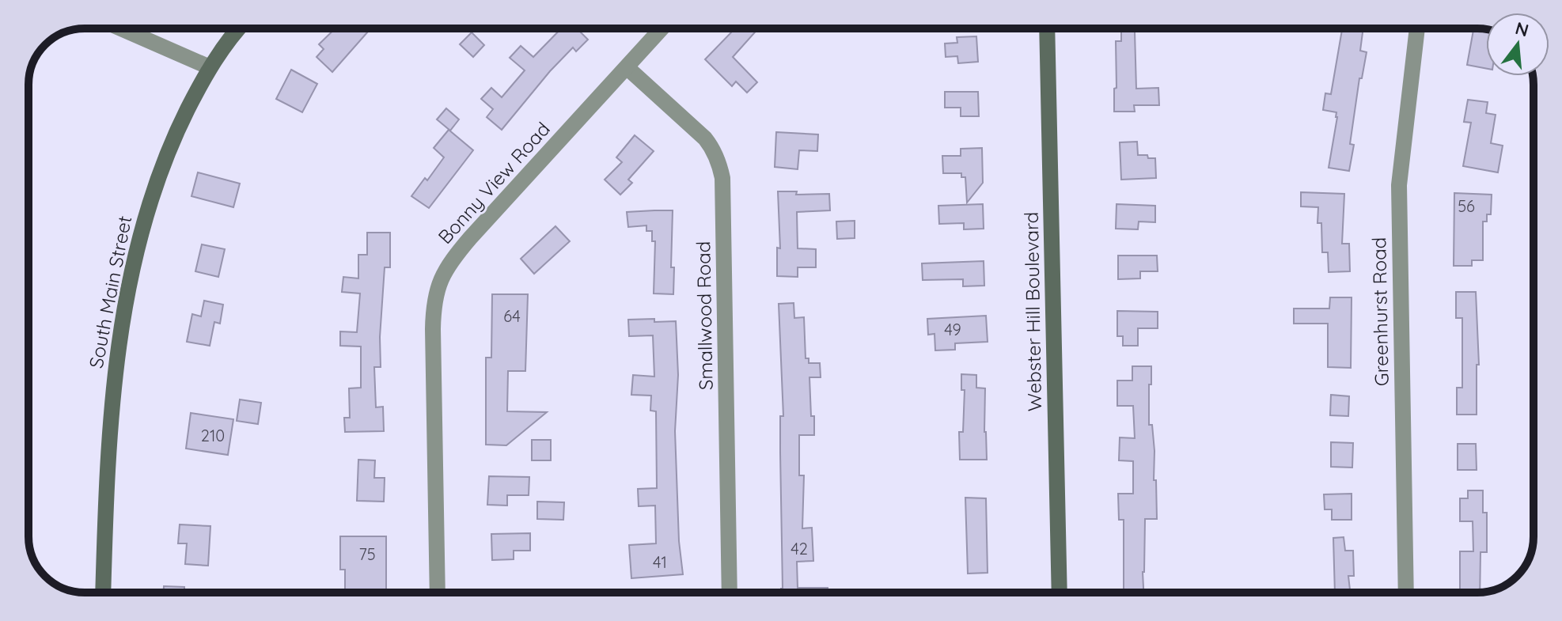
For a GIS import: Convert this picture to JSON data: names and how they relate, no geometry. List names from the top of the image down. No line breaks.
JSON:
{"streets":{"main road":["South Main Street","Webster Hill Boulevard"],"street":["Bonny View Road","Greenhurst Road","Smallwood Road"]},"crossings":[["Bonny View Road","Smallwood Road"]],"house_numbers":["56","64","49","210","42","75","41"],"north":"top"}
